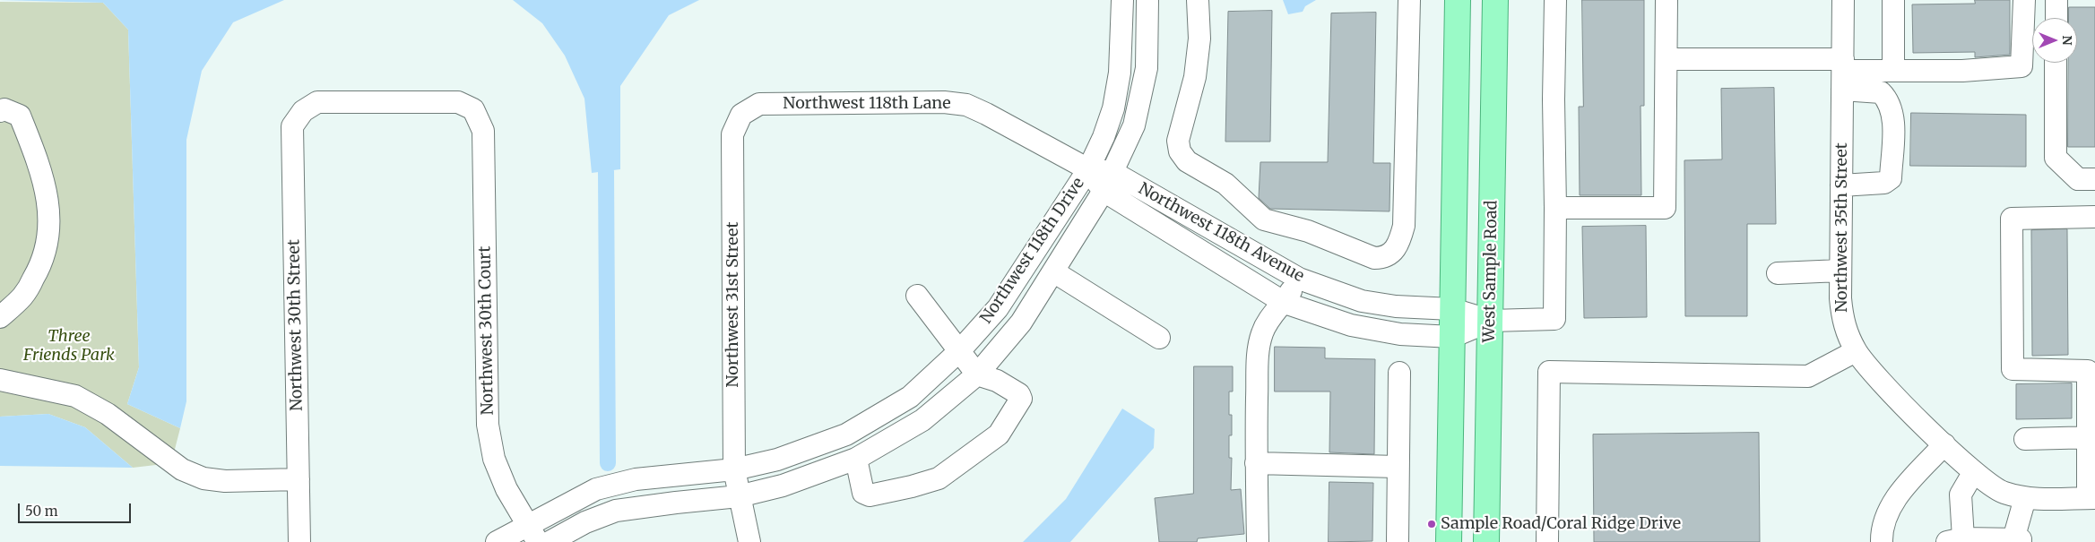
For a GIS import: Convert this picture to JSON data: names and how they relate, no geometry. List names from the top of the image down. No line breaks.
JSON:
{"streets":{"main road":["West Sample Road"],"street":["Northwest 118th Lane","Northwest 35th Street","Northwest 118th Avenue","Northwest 118th Drive","Northwest 31st Street","Northwest 30th Street","Northwest 30th Court"]},"crossings":[["Northwest 118th Lane","Northwest 118th Avenue"],["Northwest 118th Lane","Northwest 118th Drive"],["Northwest 118th Lane","Northwest 31st Street"],["Northwest 118th Avenue","Northwest 118th Drive"],["Northwest 118th Avenue","West Sample Road"],["Northwest 118th Drive","Northwest 31st Street"],["Northwest 118th Drive","Northwest 30th Court"],["Northwest 30th Street","Northwest 30th Court"]],"parks":["Three Friends Park"],"places":["Sample Road/Coral Ridge Drive"],"scale_bar":"50 m","north":"right"}
